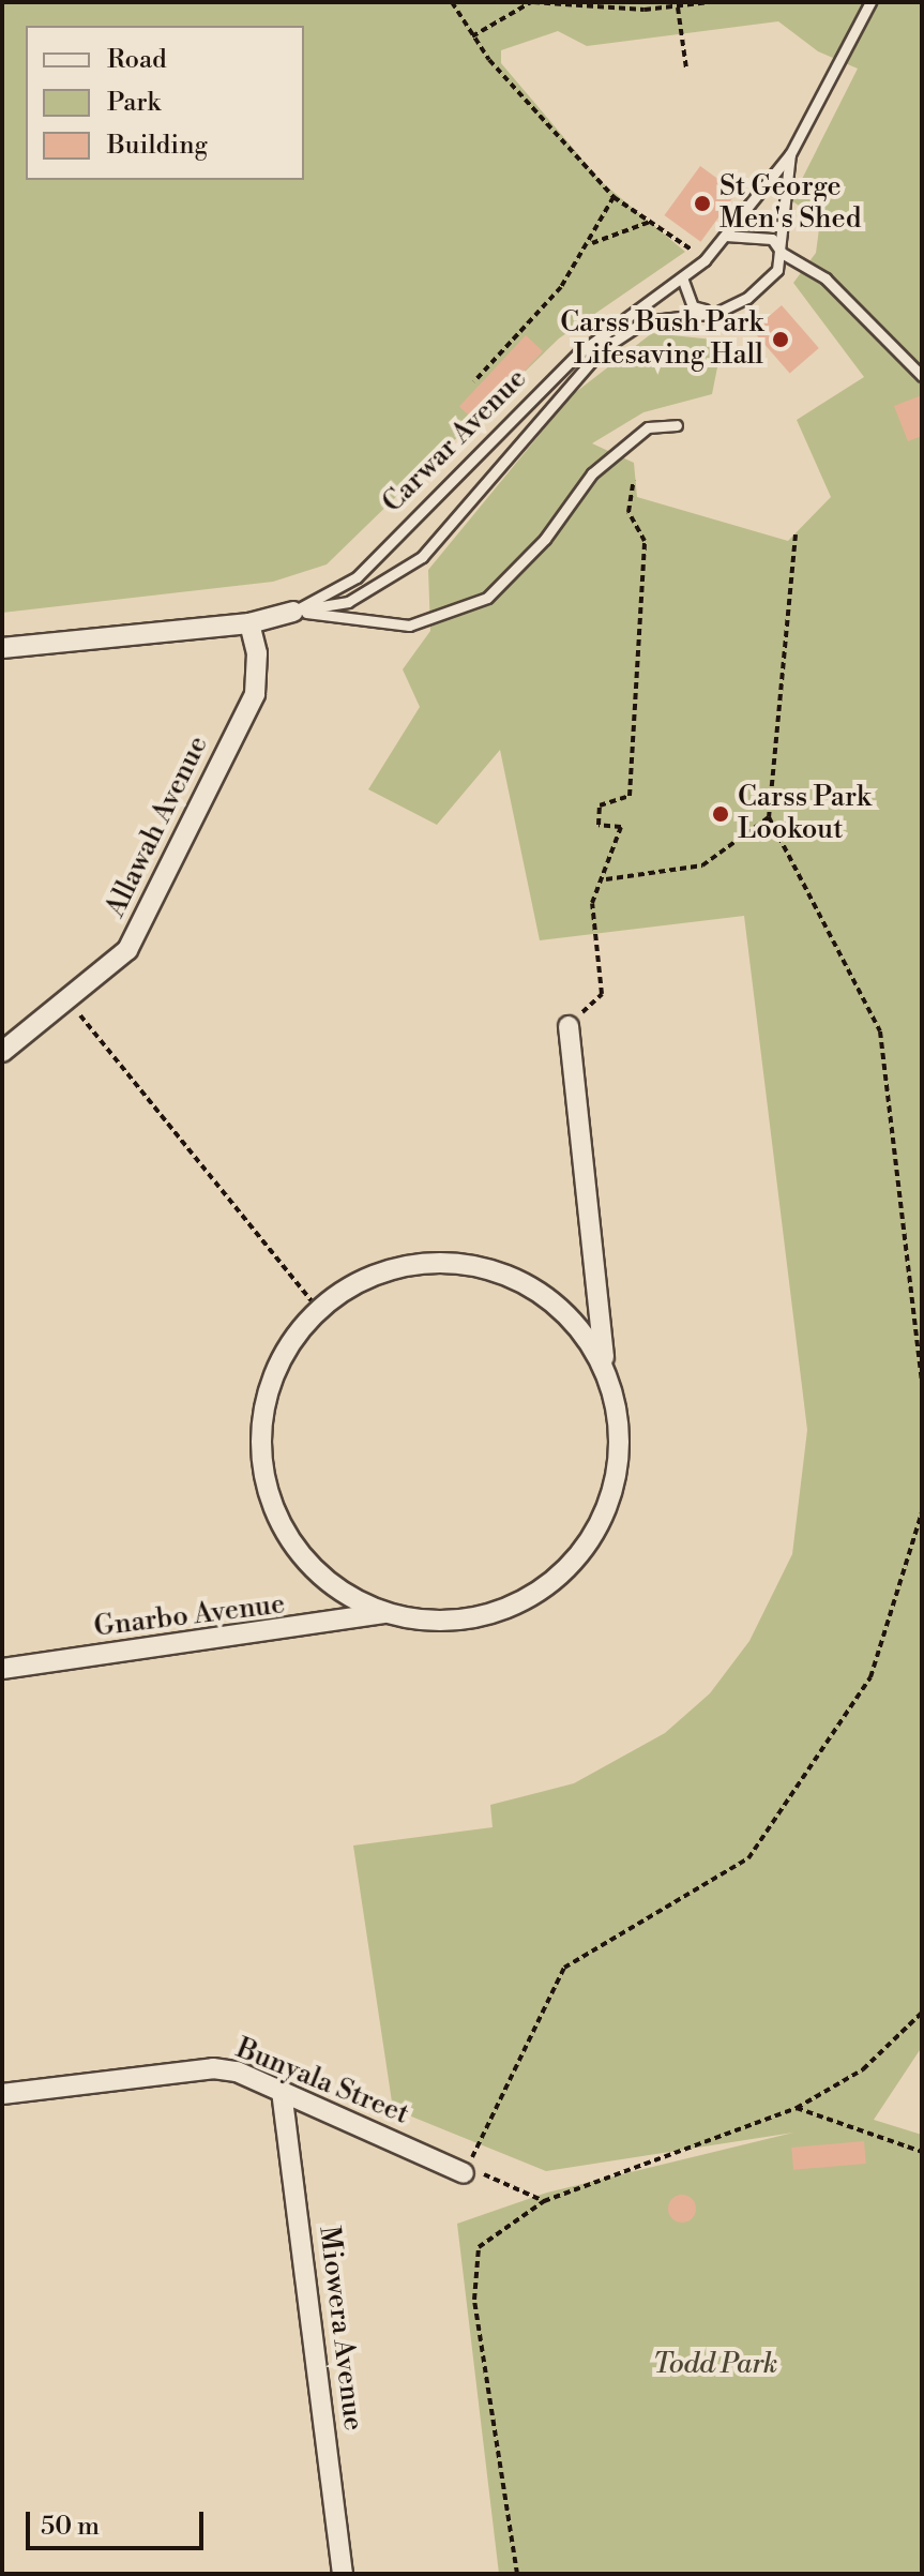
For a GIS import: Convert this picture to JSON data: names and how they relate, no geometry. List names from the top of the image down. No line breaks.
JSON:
{"streets":{"street":["Carwar Avenue","Allawah Avenue","Gnarbo Avenue","Bunyala Street","Miowera Avenue"]},"crossings":[["Carwar Avenue","Allawah Avenue"],["Bunyala Street","Miowera Avenue"]],"parks":["Todd Park"],"places":["St George Men's Shed","Carss Bush Park Lifesaving Hall","Carss Park Lookout"],"legend":["Road","Park","Building"],"scale_bar":"50 m"}
